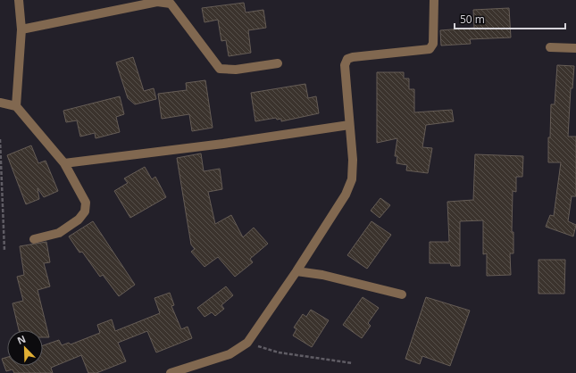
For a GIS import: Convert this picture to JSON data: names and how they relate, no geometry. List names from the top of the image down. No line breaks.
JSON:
{"scale_bar":"50 m","north":"top left"}
